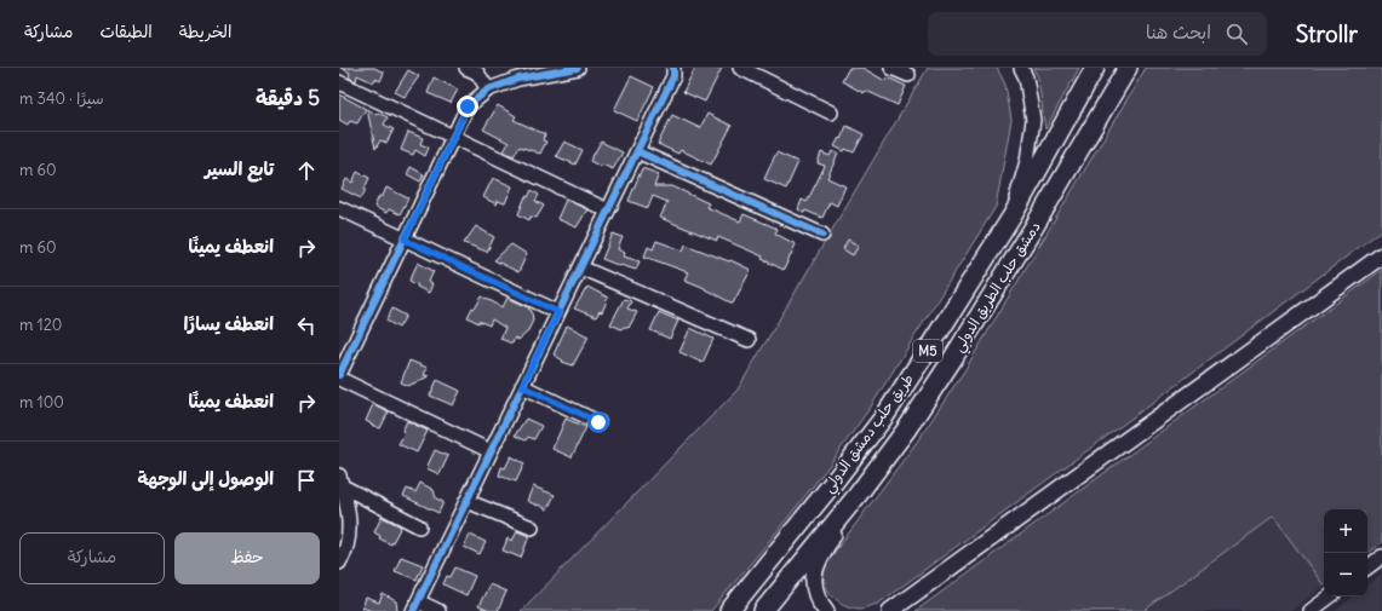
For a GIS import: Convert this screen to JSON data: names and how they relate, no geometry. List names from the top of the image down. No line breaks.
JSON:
{"streets":{"highway":["دمشق حلب الطريق الدولي","M5","طريق حلب دمشق الدولي"]},"page":{"header":"Strollr","search":"ابحث هنا","nav":["الخريطة","الطبقات","مشاركة"],"heading":["5 دقيقة","سيرًا · 340 m"],"list":[["تابع السير","60 m"],["انعطف يمينًا","60 m"],["انعطف يسارًا","120 m"],["انعطف يمينًا","100 m"],"الوصول إلى الوجهة"],"map_buttons":["+","−"],"buttons":["حفظ","مشاركة"]}}
